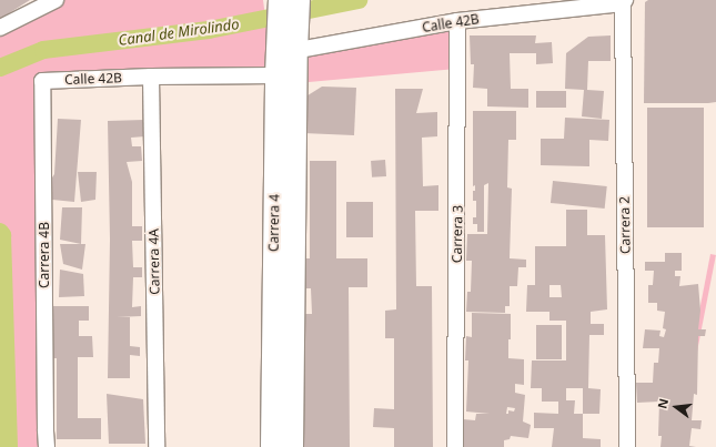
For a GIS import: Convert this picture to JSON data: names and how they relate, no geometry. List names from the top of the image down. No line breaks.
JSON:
{"streets":{"main road":["Carrera 4"],"street":["Calle 42B","Carrera 2","Carrera 3","Carrera 4B","Carrera 4A"]},"crossings":[["Calle 42B","Carrera 4"],["Calle 42B","Carrera 2"],["Calle 42B","Carrera 3"],["Calle 42B","Carrera 4B"],["Calle 42B","Carrera 4A"]],"water":["Canal de Mirolindo"],"north":"left"}
